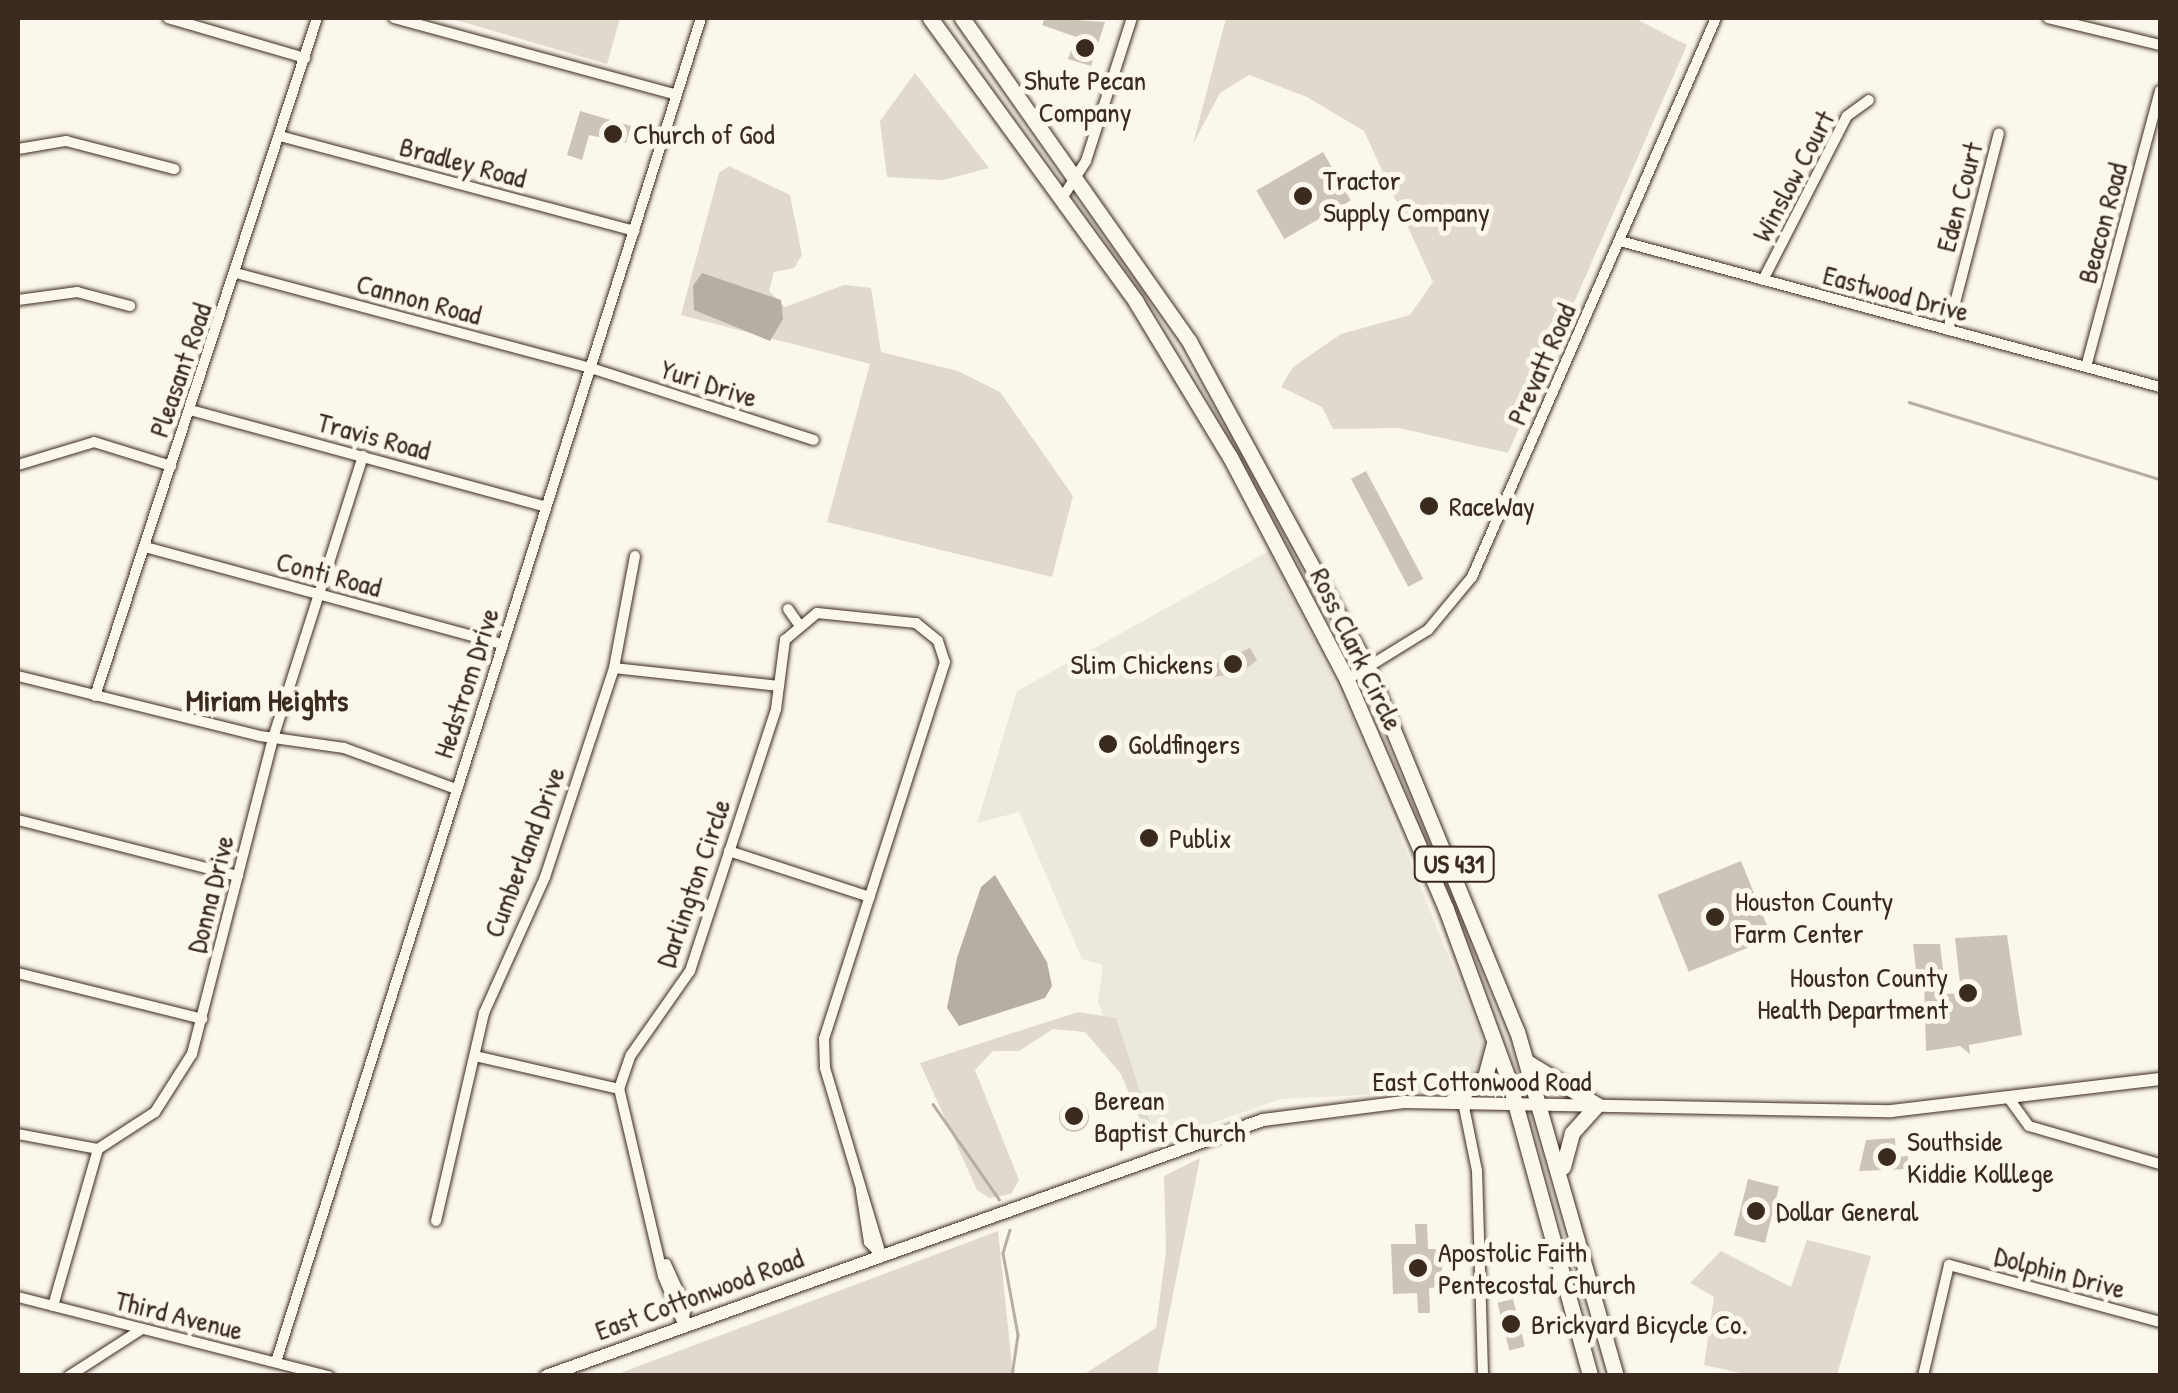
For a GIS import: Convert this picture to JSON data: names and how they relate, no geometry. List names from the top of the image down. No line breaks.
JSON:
{"streets":{"highway":["Ross Clark Circle","US 431"],"main road":["East Cottonwood Road"],"street":["Bradley Road","Winslow Court","Eden Court","Beacon Road","Eastwood Drive","Cannon Road","Prevatt Road","Pleasant Road","Yuri Drive","Travis Road","Conti Road","Hedstrom Drive","Cumberland Drive","Darlington Circle","Donna Drive","Dolphin Drive","Third Avenue"]},"crossings":[["Bradley Road","Pleasant Road"],["Bradley Road","Hedstrom Drive"],["Winslow Court","Eastwood Drive"],["Eden Court","Eastwood Drive"],["Beacon Road","Eastwood Drive"],["Eastwood Drive","Prevatt Road"],["Cannon Road","Pleasant Road"],["Cannon Road","Yuri Drive"],["Cannon Road","Hedstrom Drive"],["Prevatt Road","Ross Clark Circle"],["Pleasant Road","Travis Road"],["Pleasant Road","Conti Road"],["Yuri Drive","Hedstrom Drive"],["Travis Road","Hedstrom Drive"],["Travis Road","Donna Drive"],["Conti Road","Hedstrom Drive"],["Conti Road","Donna Drive"],["Ross Clark Circle","East Cottonwood Road"],["Hedstrom Drive","Third Avenue"]],"districts":["Miriam Heights"],"places":["Shute Pecan Company","Church of God","Tractor Supply Company","RaceWay","Slim Chickens","Goldfingers","Publix","Houston County Farm Center","Houston County Health Department","Berean Baptist Church","Southside Kiddie Kolllege","Dollar General","Apostolic Faith Pentecostal Church","Brickyard Bicycle Co."]}
